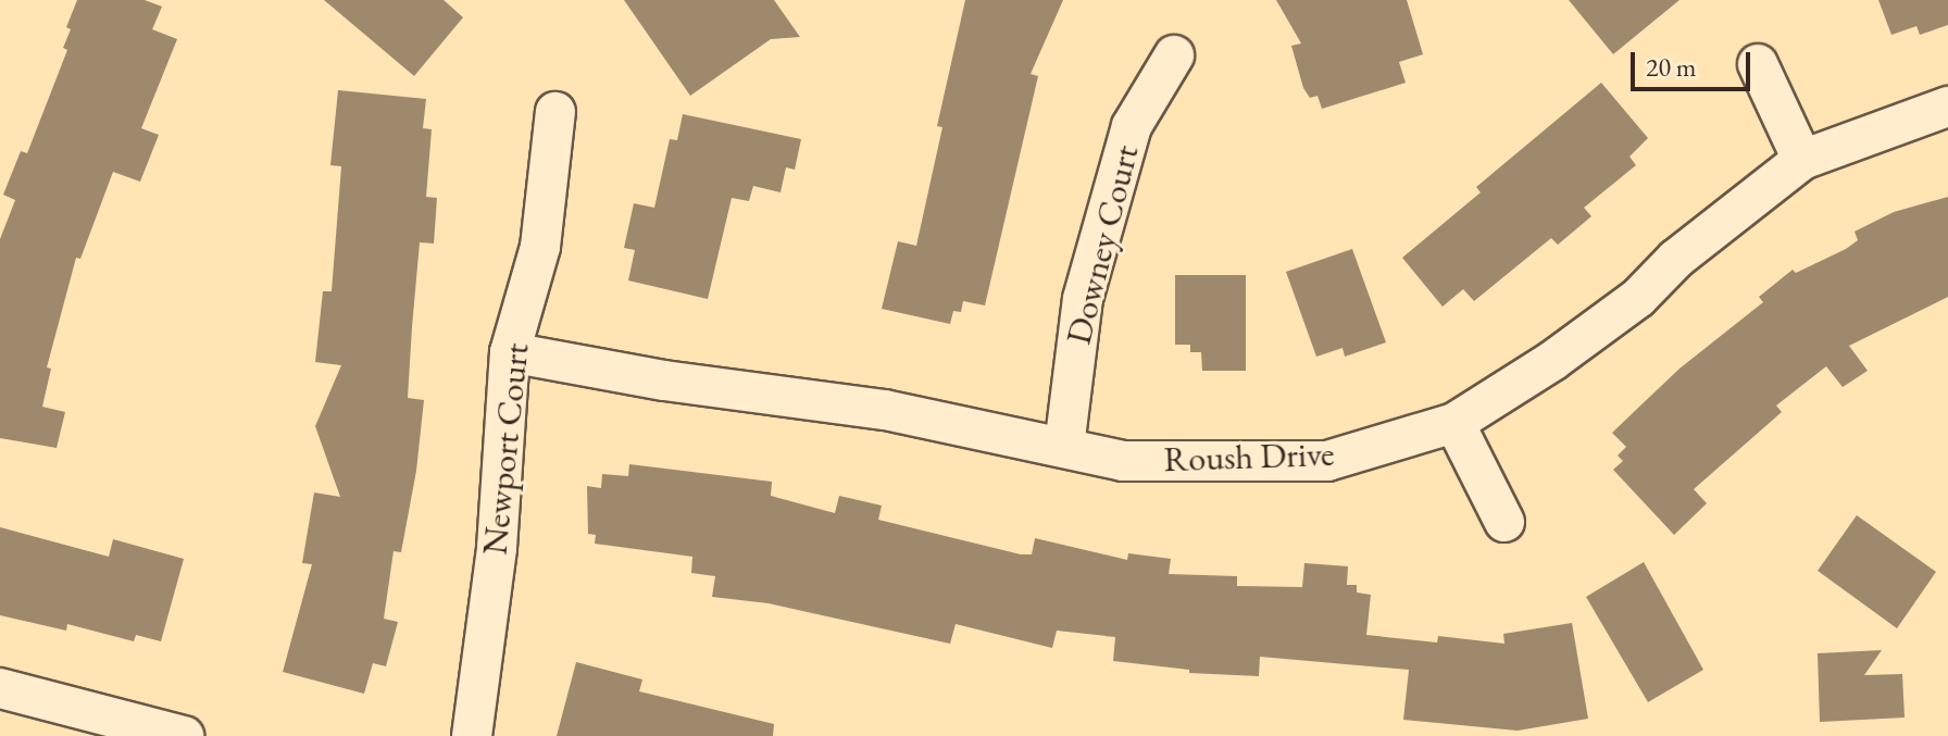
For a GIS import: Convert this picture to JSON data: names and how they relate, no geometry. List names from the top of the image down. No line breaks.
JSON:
{"streets":{"street":["Downey Court","Newport Court","Roush Drive"]},"crossings":[["Downey Court","Roush Drive"],["Newport Court","Roush Drive"]],"scale_bar":"20 m"}
